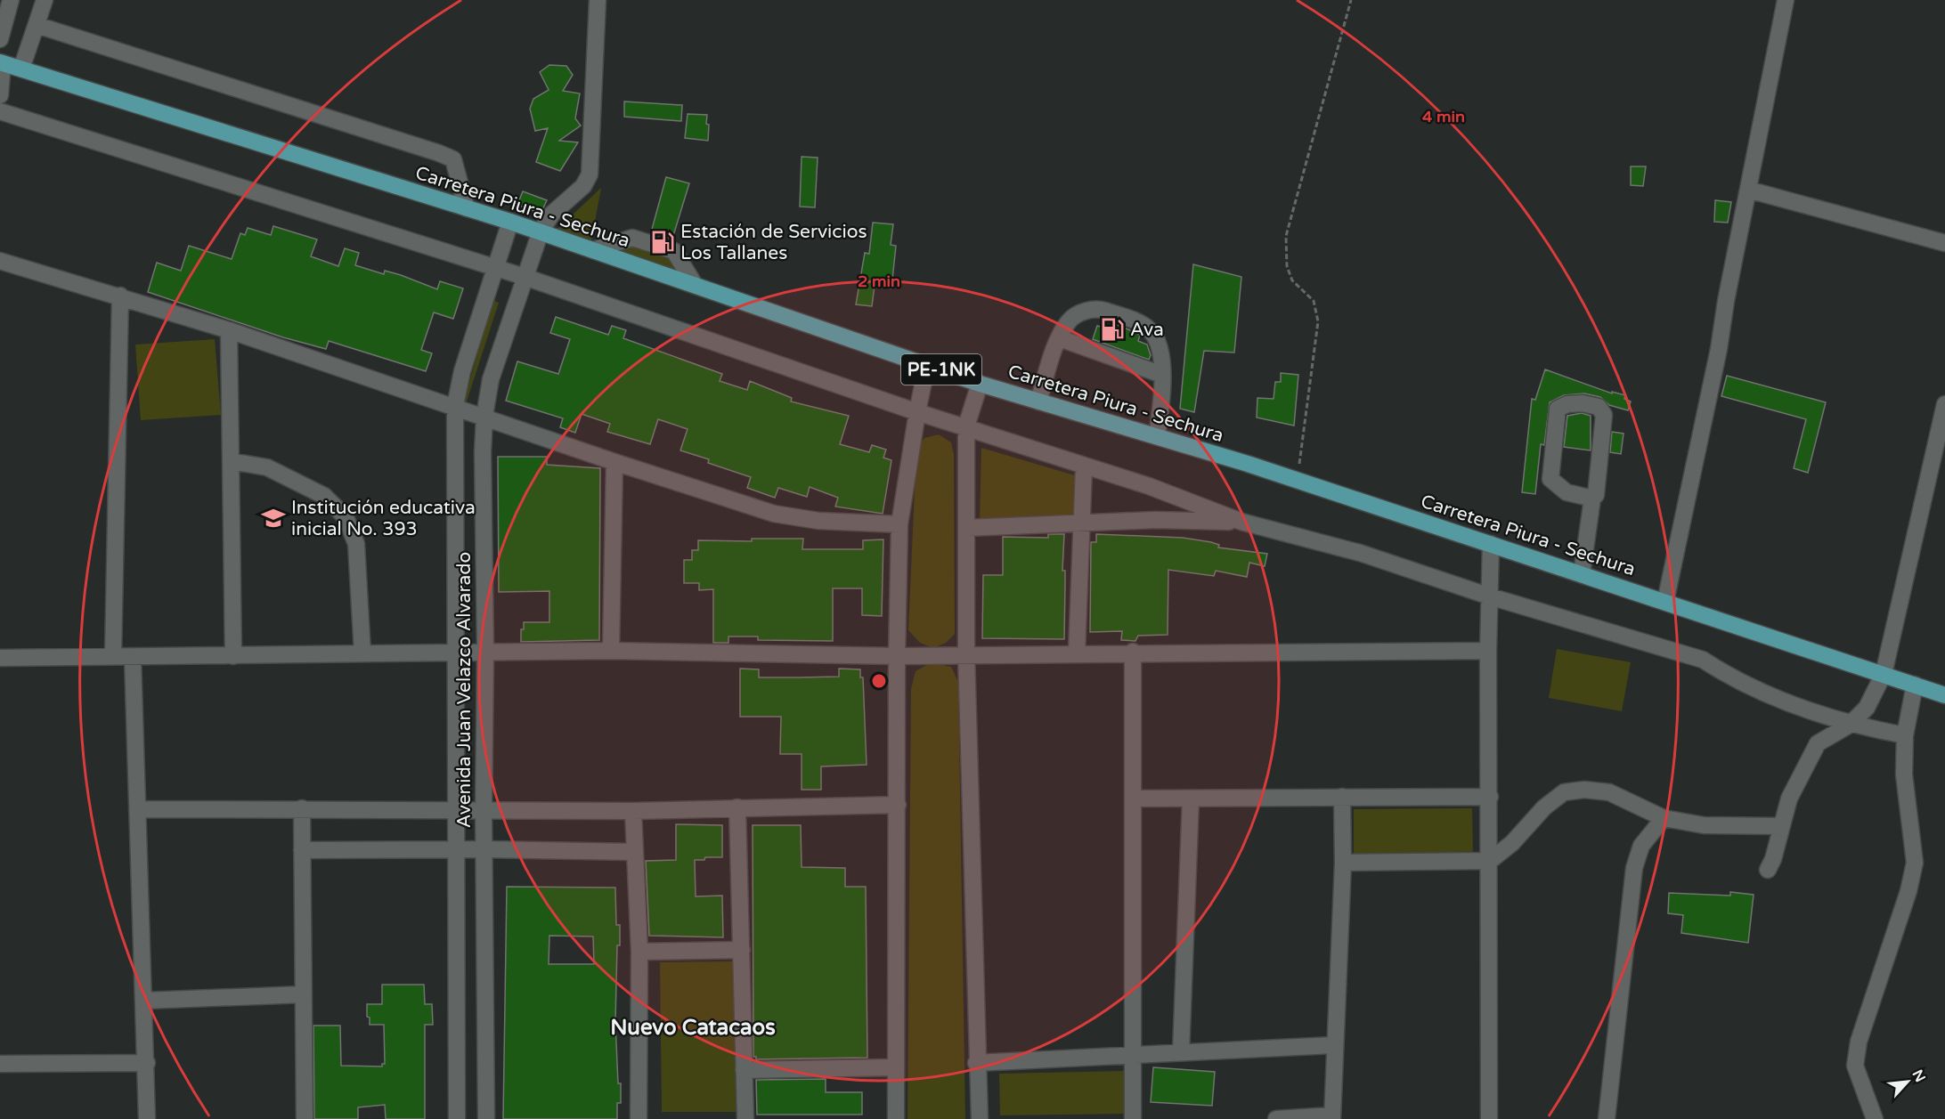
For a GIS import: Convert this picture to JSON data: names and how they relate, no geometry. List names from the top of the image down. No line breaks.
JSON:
{"streets":{"main road":["Carretera Piura - Sechura","PE-1NK"],"street":["Avenida Juan Velazco Alvarado"]},"crossings":[["Carretera Piura - Sechura","Avenida Juan Velazco Alvarado"]],"districts":["Nuevo Catacaos"],"places":{"fuel station":["Estación de Servicios Los Tallanes","Ava"],"school or university":["Institución educativa inicial No. 393"]},"north":"top right","rings":["4 min","2 min"]}
